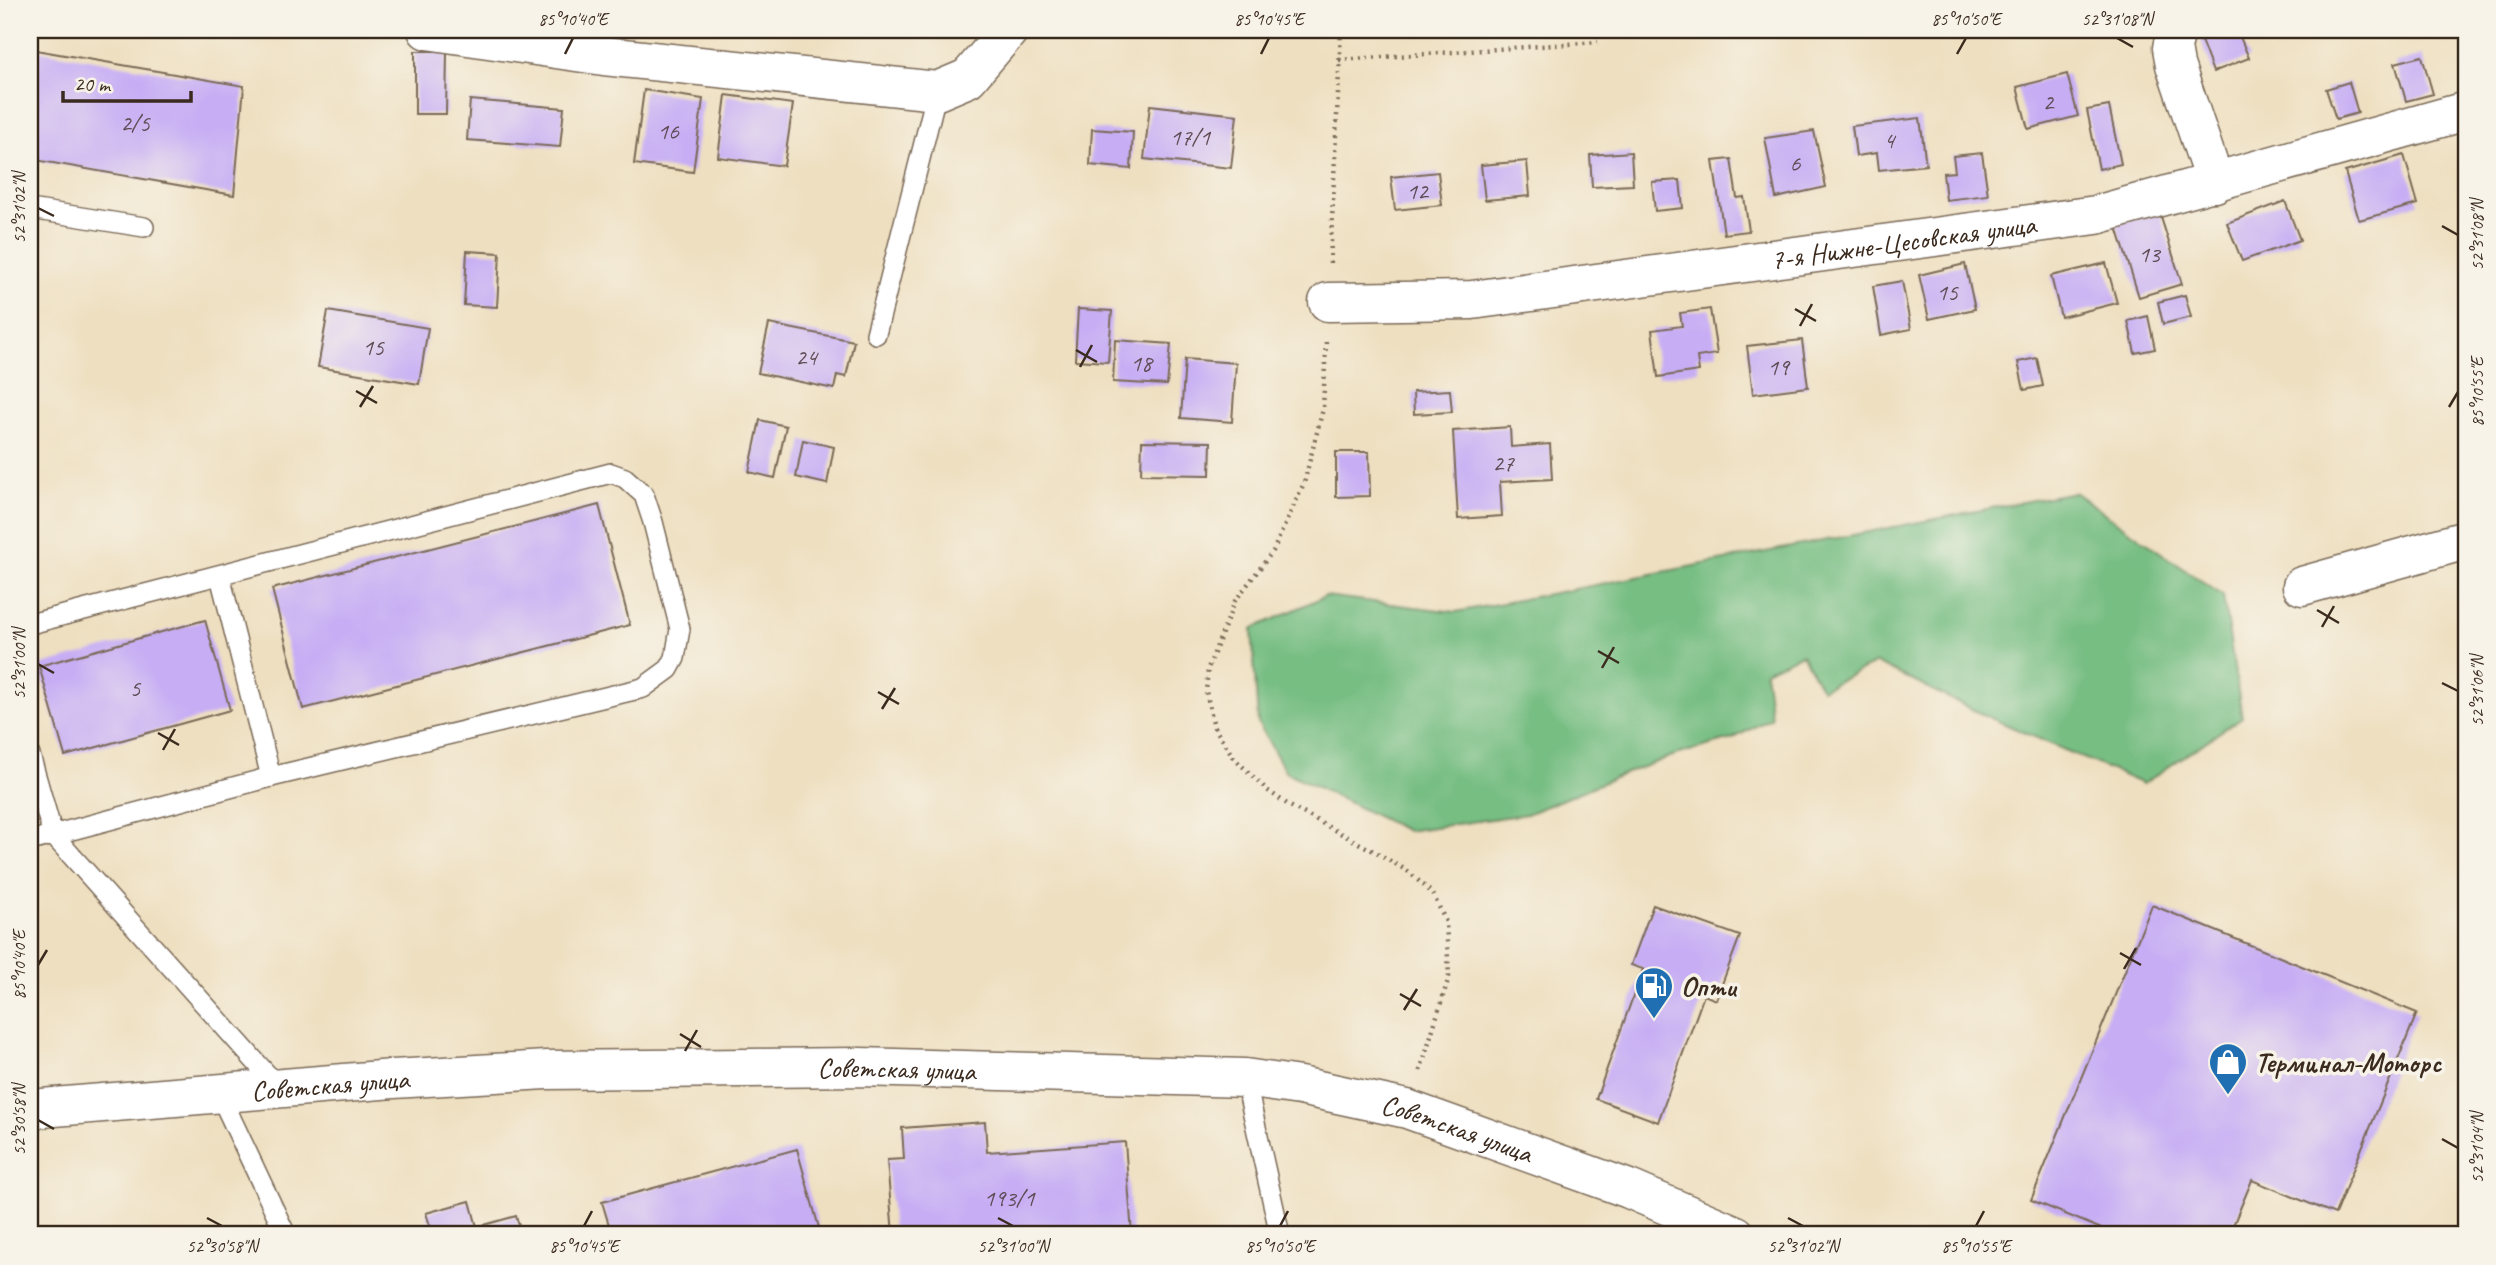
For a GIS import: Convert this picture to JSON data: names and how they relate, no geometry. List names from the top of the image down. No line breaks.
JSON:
{"streets":{"street":["7-я Нижне-Цесовская улица","Советская улица"]},"places":{"fuel station":["Опти"],"shop":["Терминал-Моторс"]},"house_numbers":["2","2/5","16","17/1","4","6","12","13","15","15","24","18","19","27","5","193/1"],"scale_bar":"20 m","coordinates":["85°10'40\"E","85°10'45\"E","85°10'50\"E","52°31'08\"N","52°31'02\"N","85°10'55\"E","52°31'00\"N","52°31'06\"N","52°30'58\"N","52°31'04\"N"]}
